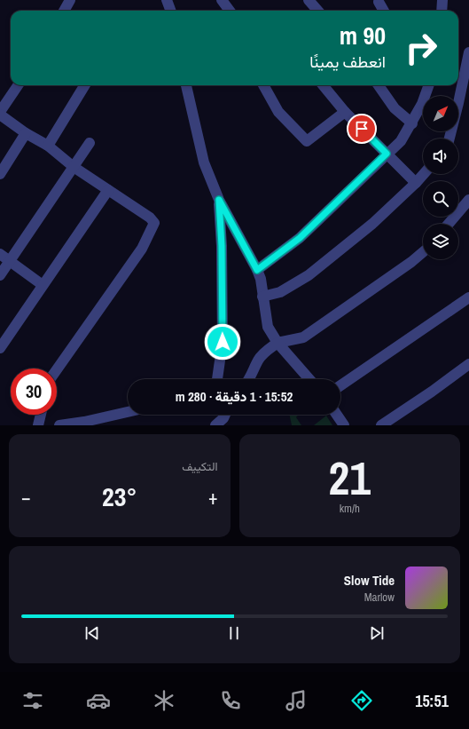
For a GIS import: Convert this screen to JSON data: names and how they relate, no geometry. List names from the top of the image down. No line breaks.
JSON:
{"north":"top right","page":{"turn":["90 m","انعطف يمينًا"],"limit":"30","trip":"15:52 · 1 دقيقة · 280 m","tile":[["21","km/h"],"التكييف"],"heat":["−","23°","+"],"song":["Slow Tide","Marlow"],"tabs":"15:51"}}
